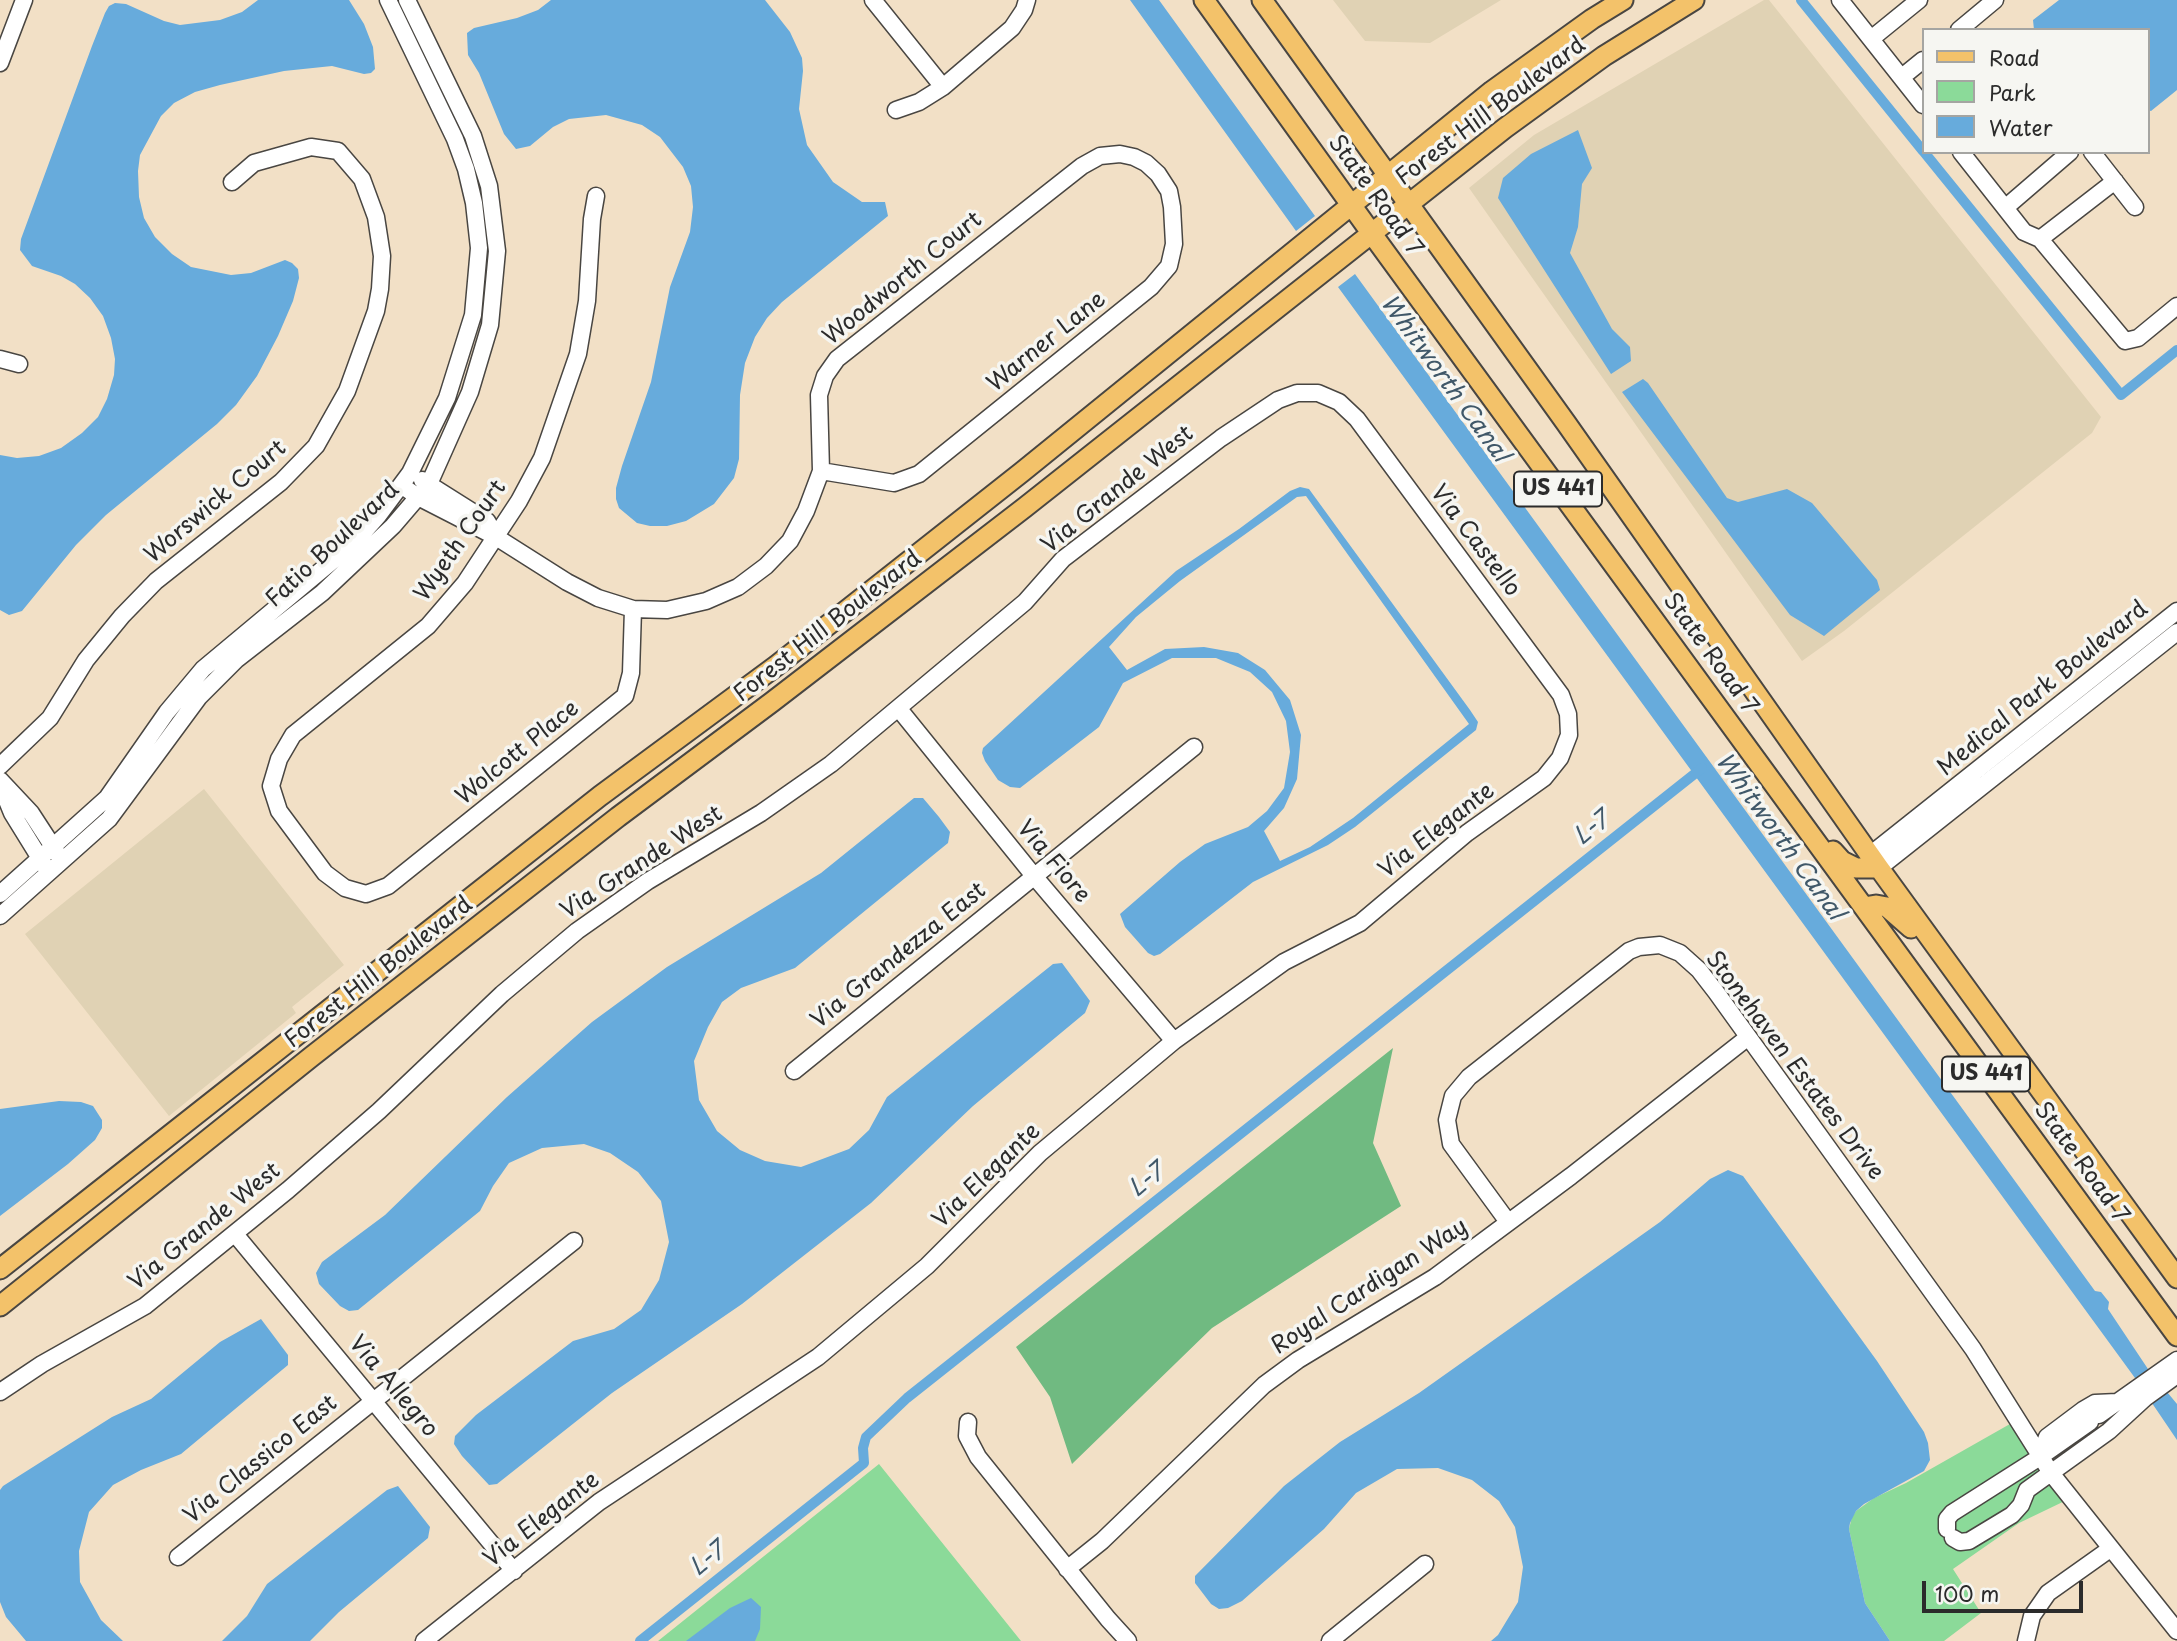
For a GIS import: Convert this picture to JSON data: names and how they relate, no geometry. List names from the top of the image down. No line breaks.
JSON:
{"streets":{"main road":["Forest Hill Boulevard","State Road 7","US 441"],"street":["Woodworth Court","Warner Lane","Via Grande West","Worswick Court","Wyeth Court","Via Castello","Fatio Boulevard","Medical Park Boulevard","Wolcott Place","Via Elegante","Via Fiore","Via Grandezza East","Stonehaven Estates Drive","Royal Cardigan Way","Via Allegro","Via Classico East"]},"crossings":[["Forest Hill Boulevard","State Road 7"],["State Road 7","Medical Park Boulevard"],["Woodworth Court","Warner Lane"],["Woodworth Court","Wyeth Court"],["Woodworth Court","Fatio Boulevard"],["Woodworth Court","Wolcott Place"],["Via Grande West","Via Castello"],["Via Grande West","Via Fiore"],["Via Grande West","Via Allegro"],["Wyeth Court","Wolcott Place"],["Via Castello","Via Elegante"],["Via Elegante","Via Fiore"],["Via Elegante","Via Allegro"],["Via Fiore","Via Grandezza East"],["Stonehaven Estates Drive","Royal Cardigan Way"],["Via Allegro","Via Classico East"]],"water":["Whitworth Canal","L-7"],"legend":["Road","Park","Water"],"scale_bar":"100 m"}
